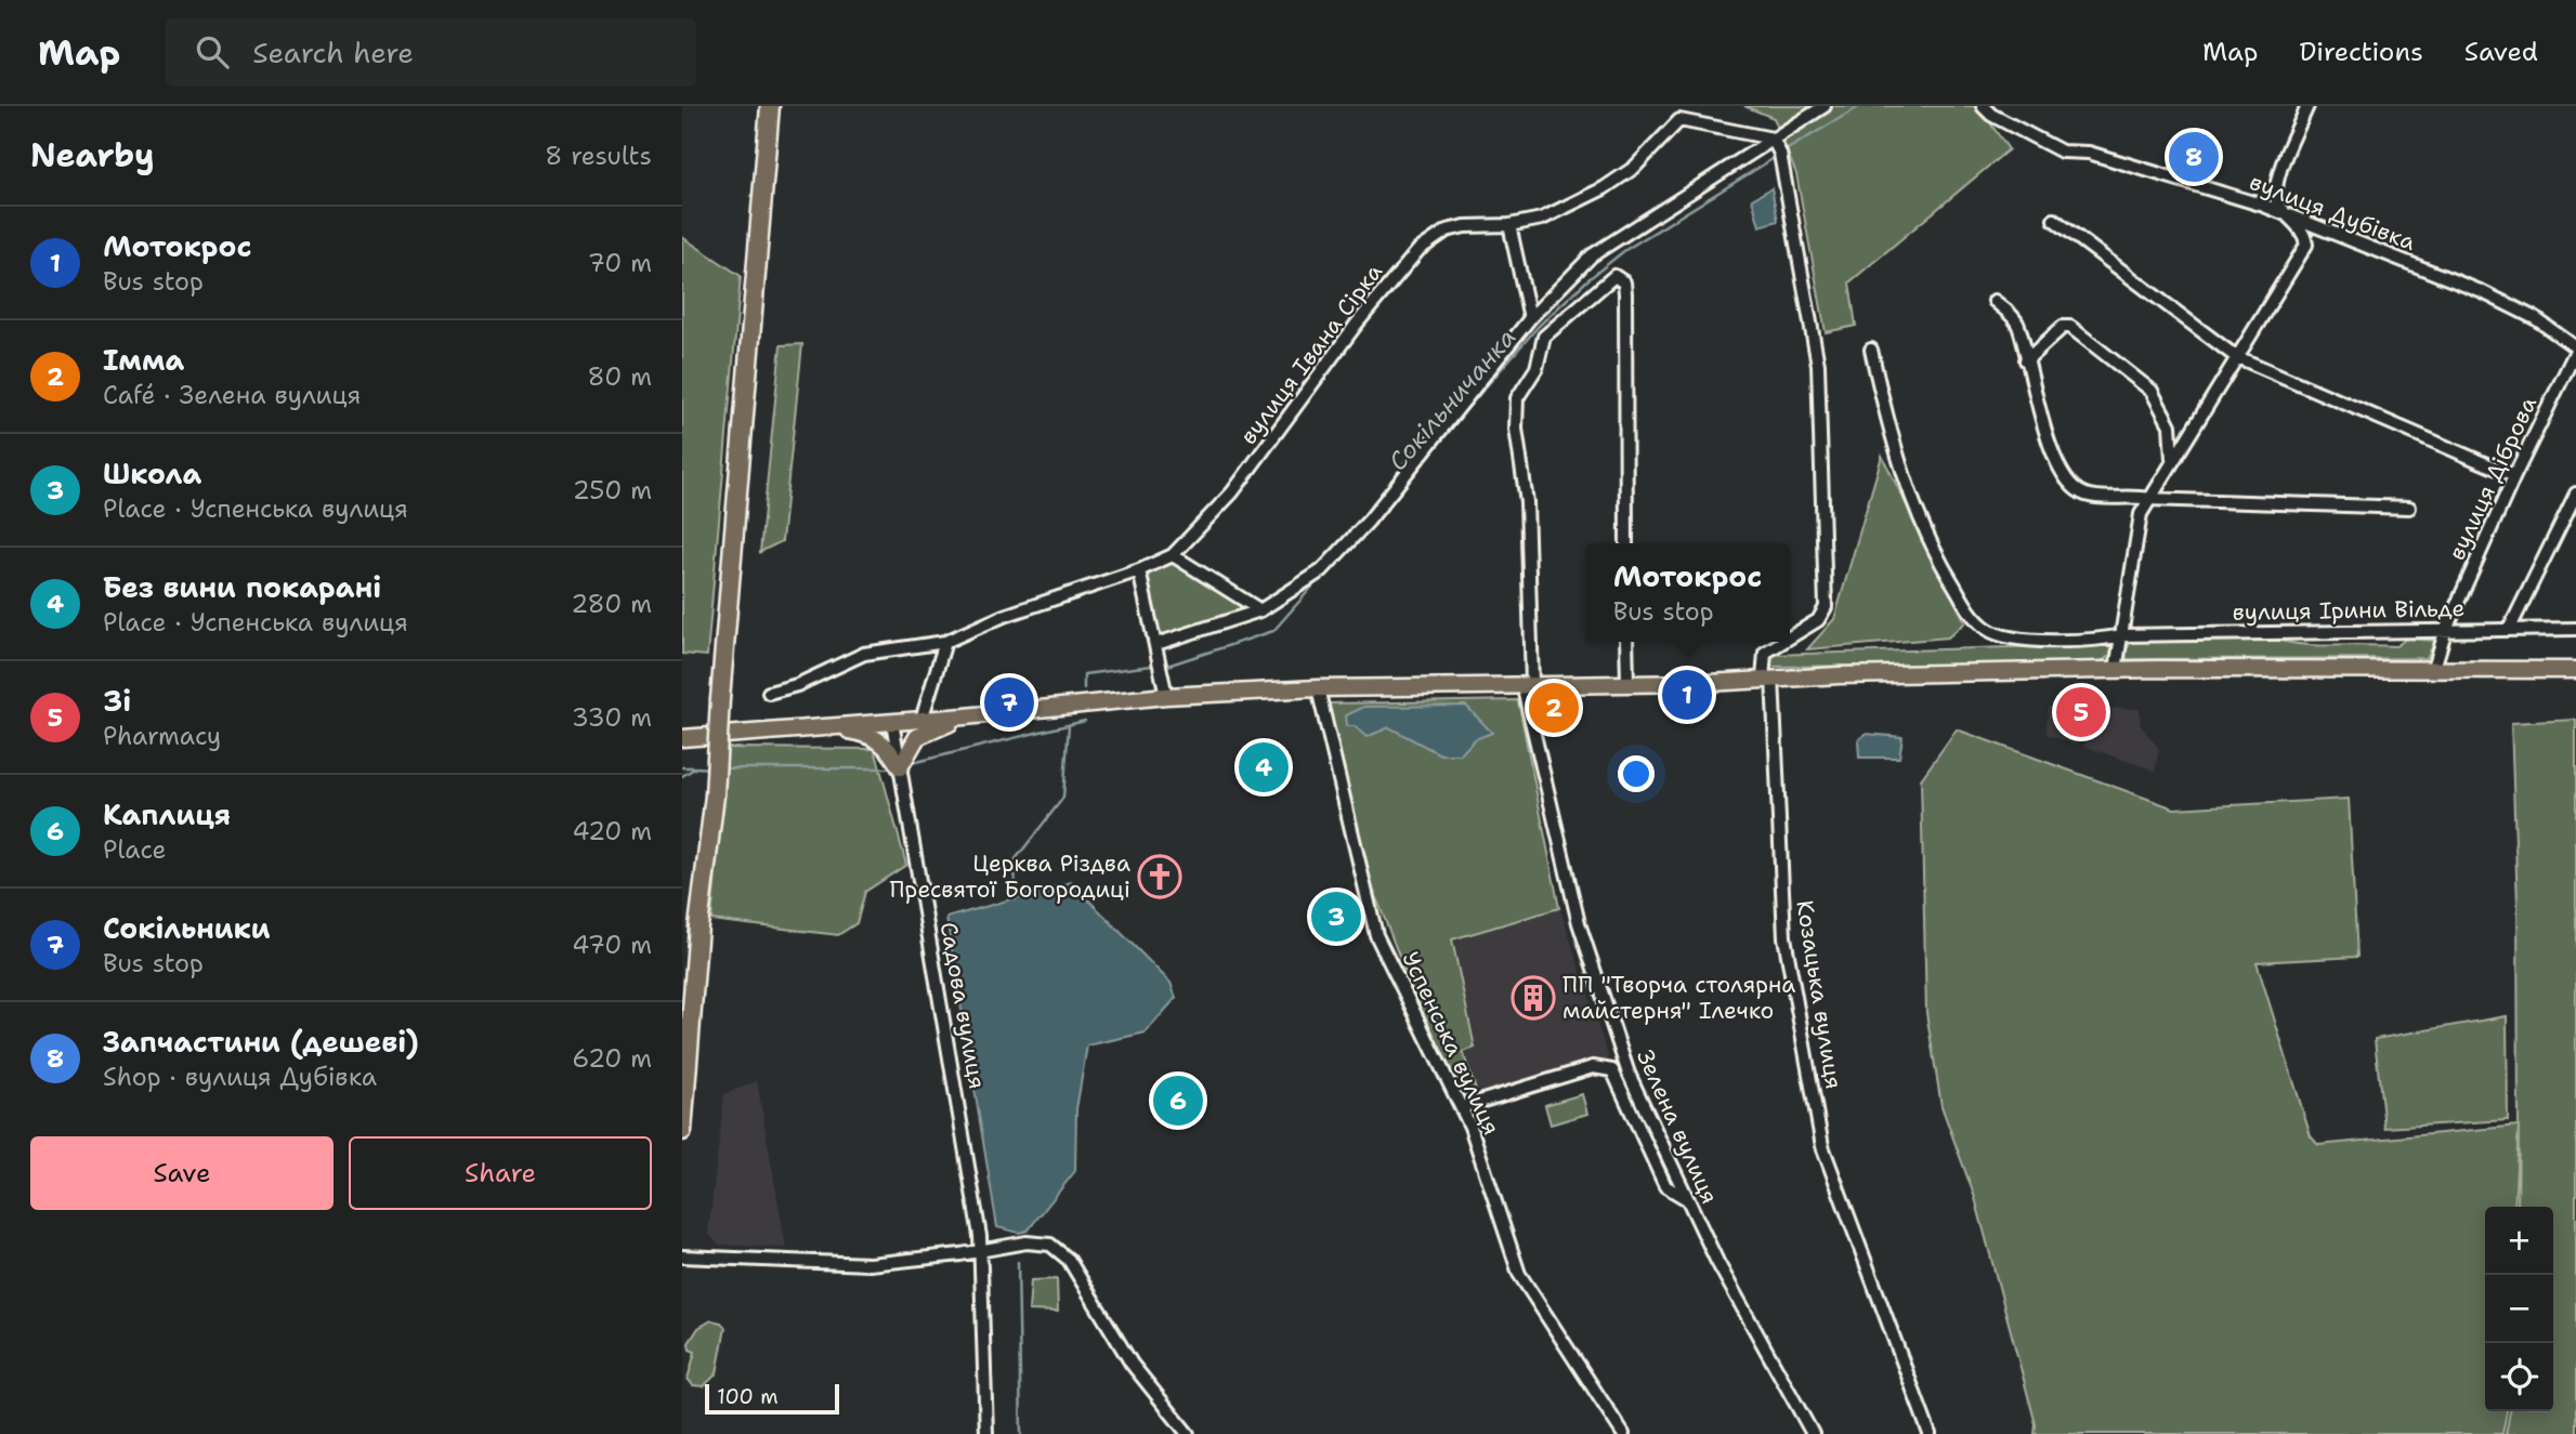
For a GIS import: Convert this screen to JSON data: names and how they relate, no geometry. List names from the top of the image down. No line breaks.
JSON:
{"streets":{"street":["вулиця Дубівка","вулиця Івана Сірка","вулиця Діброва","вулиця Ірини Вільде","Козацька вулиця","Садова вулиця","Успенська вулиця","Зелена вулиця"]},"crossings":[["вулиця Дубівка","вулиця Діброва"],["вулиця Діброва","вулиця Ірини Вільде"]],"water":["Сокільничанка"],"places":{"church":["Церква Різдва Пресвятої Богородиці"],"building":["ПП \"Творча столярна майстерня\" Ілечко"]},"scale_bar":"100 m","page":{"header":"Map","search":"Search here","nav":["Map","Directions","Saved"],"heading":["Nearby","8 results"],"pins":["8","1","7","2","5","4","3","6"],"list":[{"mark":"1","name":"Мотокрос","note":"Bus stop","value":"70 m"},{"mark":"2","name":"Імма","note":"Café · Зелена вулиця","value":"80 m"},{"mark":"3","name":"Школа","note":"Place · Успенська вулиця","value":"250 m"},{"mark":"4","name":"Без вини покарані","note":"Place · Успенська вулиця","value":"280 m"},{"mark":"5","name":"3і","note":"Pharmacy","value":"330 m"},{"mark":"6","name":"Каплиця","note":"Place","value":"420 m"},{"mark":"7","name":"Сокільники","note":"Bus stop","value":"470 m"},{"mark":"8","name":"Запчастини (дешеві)","note":"Shop · вулиця Дубівка","value":"620 m"}],"popup":["Мотокрос","Bus stop"],"buttons":["Save","Share"],"map_buttons":["+","−"],"scale":"100 m"}}
